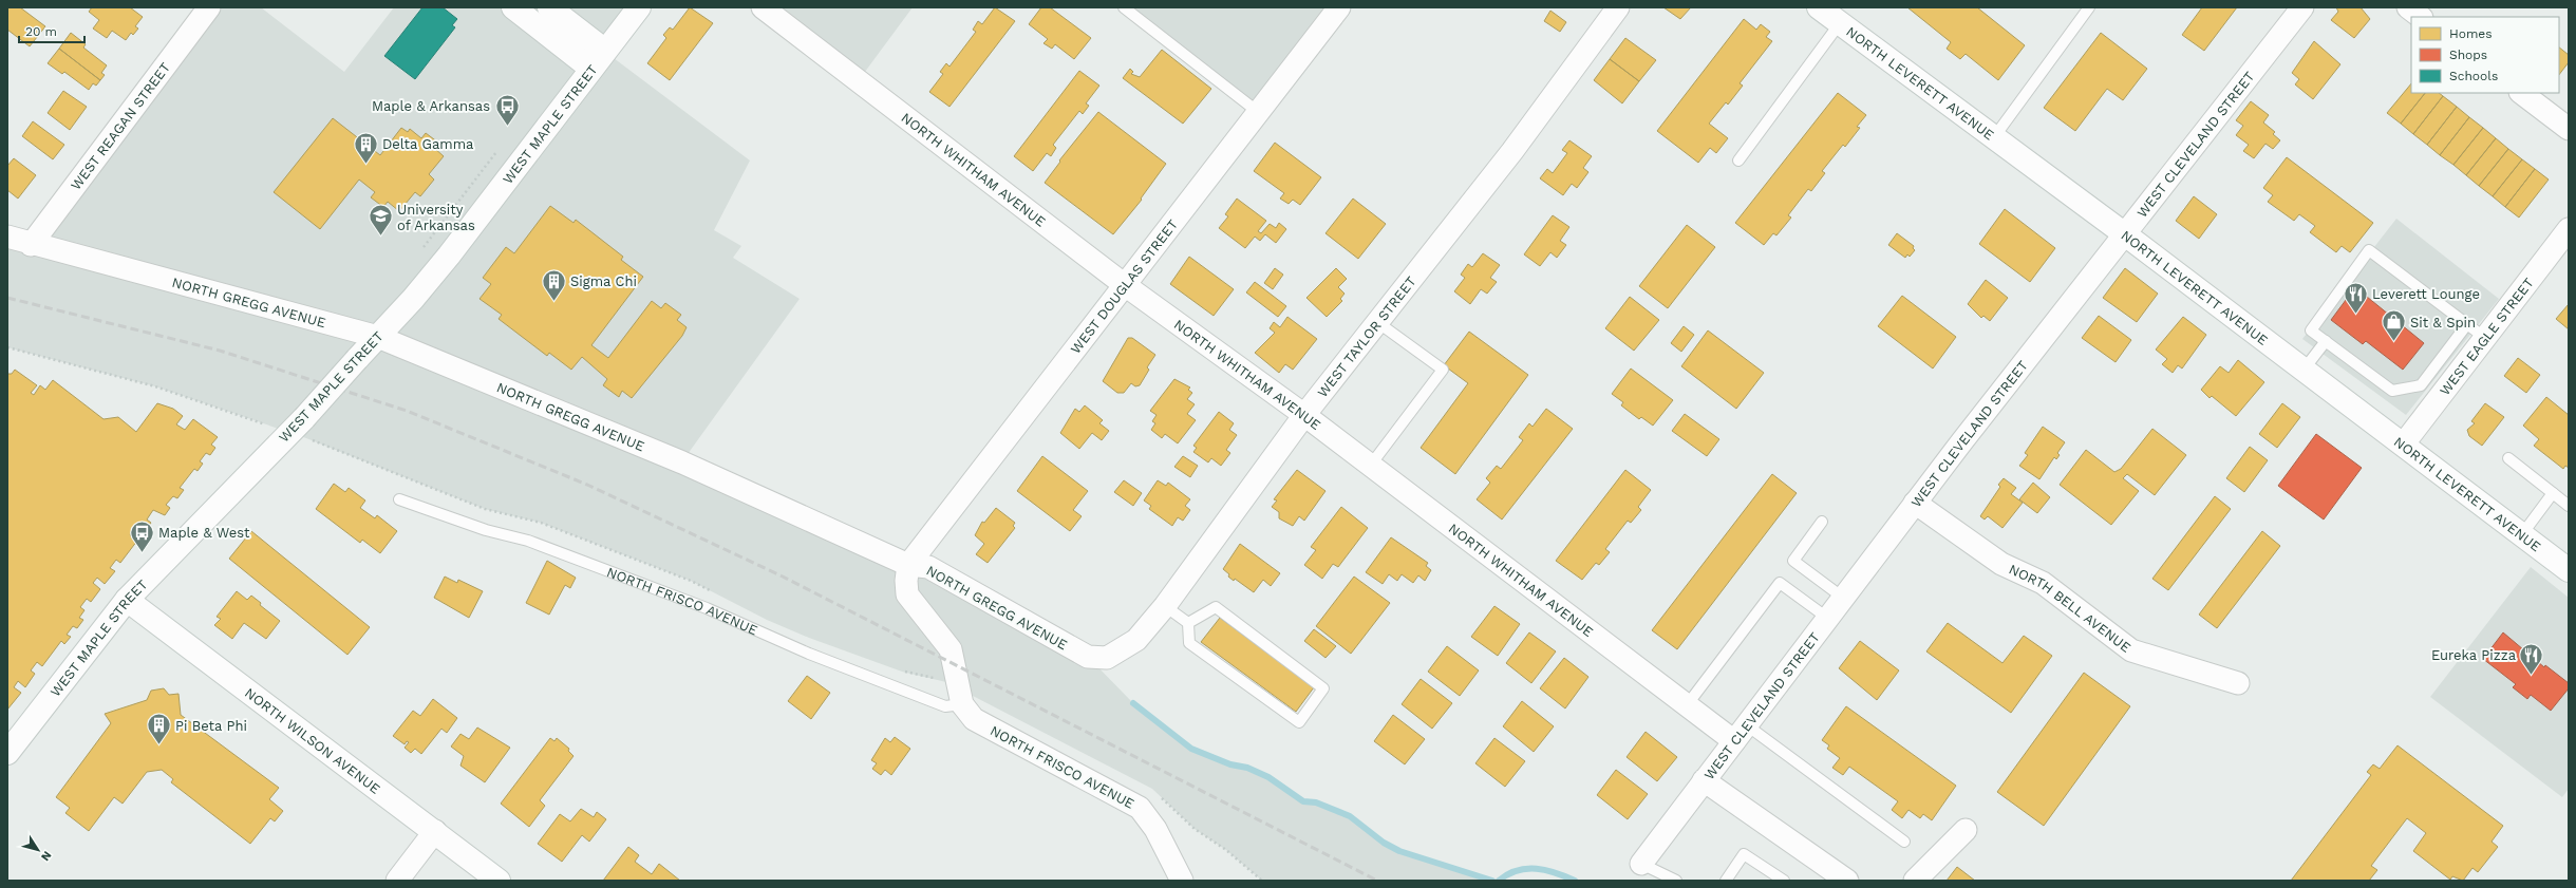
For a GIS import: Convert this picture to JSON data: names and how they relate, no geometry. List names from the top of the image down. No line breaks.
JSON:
{"streets":{"street":["NORTH LEVERETT AVENUE","WEST MAPLE STREET","WEST REAGAN STREET","WEST CLEVELAND STREET","NORTH WHITHAM AVENUE","WEST DOUGLAS STREET","NORTH GREGG AVENUE","WEST TAYLOR STREET","WEST EAGLE STREET","NORTH FRISCO AVENUE","NORTH BELL AVENUE","NORTH WILSON AVENUE"]},"crossings":[["NORTH LEVERETT AVENUE","WEST CLEVELAND STREET"],["NORTH LEVERETT AVENUE","WEST EAGLE STREET"],["WEST MAPLE STREET","NORTH GREGG AVENUE"],["WEST MAPLE STREET","NORTH WILSON AVENUE"],["WEST REAGAN STREET","NORTH GREGG AVENUE"],["WEST CLEVELAND STREET","NORTH WHITHAM AVENUE"],["WEST CLEVELAND STREET","NORTH BELL AVENUE"],["NORTH WHITHAM AVENUE","WEST DOUGLAS STREET"],["NORTH WHITHAM AVENUE","WEST TAYLOR STREET"],["WEST DOUGLAS STREET","NORTH GREGG AVENUE"],["WEST DOUGLAS STREET","NORTH FRISCO AVENUE"],["NORTH GREGG AVENUE","WEST TAYLOR STREET"],["NORTH GREGG AVENUE","NORTH FRISCO AVENUE"]],"places":{"bus stop":["Maple & Arkansas","Maple & West"],"building":["Delta Gamma","Sigma Chi","Pi Beta Phi"],"school or university":["University of Arkansas"],"restaurant":["Leverett Lounge","Eureka Pizza"],"shop":["Sit & Spin"]},"legend":["Homes","Shops","Schools"],"scale_bar":"20 m","north":"bottom right"}
